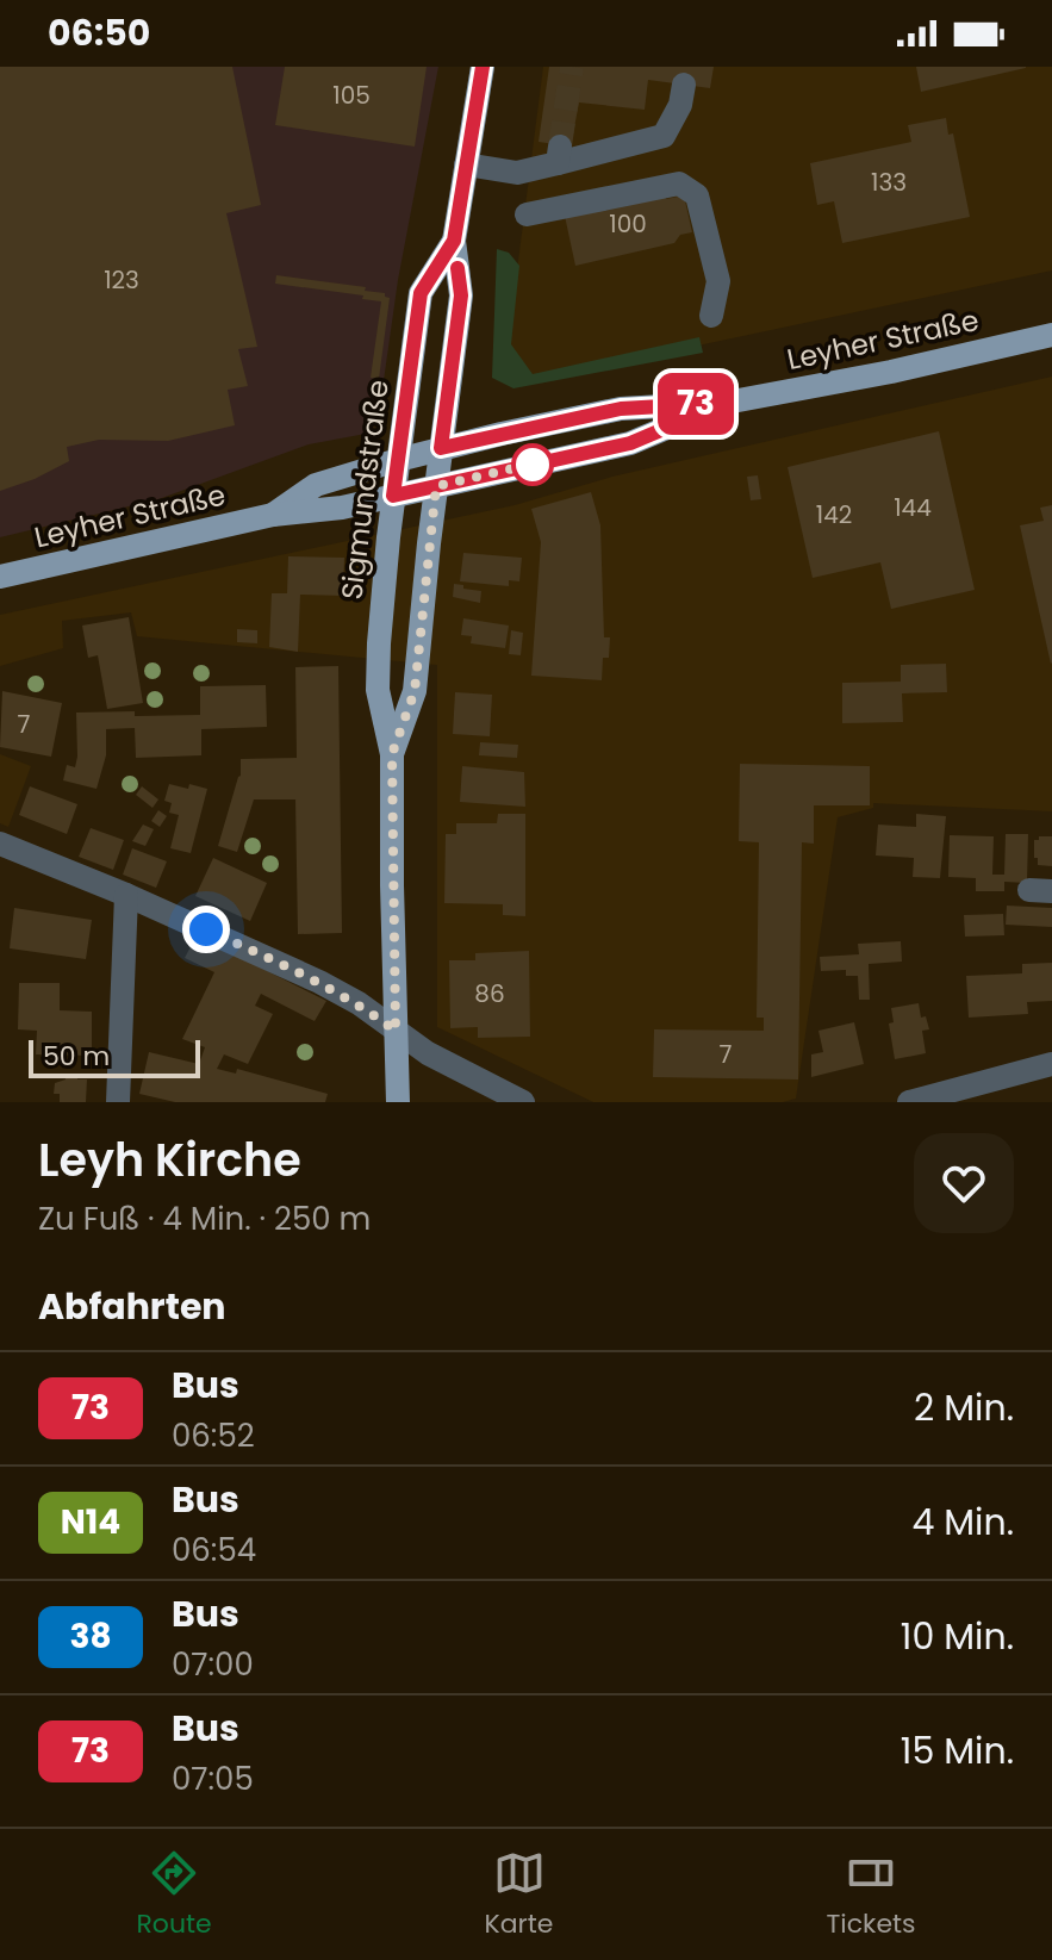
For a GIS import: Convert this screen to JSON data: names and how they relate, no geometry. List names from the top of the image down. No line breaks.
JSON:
{"streets":{"main road":["Leyher Straße","Sigmundstraße"]},"crossings":[["Leyher Straße","Sigmundstraße"]],"lines":["bus line 73"],"house_numbers":["105","133","100","123","144","142","7","86","7"],"scale_bar":"50 m","page":{"status":"06:50","on_map":"73","scale":"50 m","heading":[["Leyh Kirche","Zu Fuß · 4 Min. · 250 m"],"Abfahrten"],"list":[{"mark":"73","name":"Bus","note":"06:52","value":"2 Min."},{"mark":"N14","name":"Bus","note":"06:54","value":"4 Min."},{"mark":"38","name":"Bus","note":"07:00","value":"10 Min."},{"mark":"73","name":"Bus","note":"07:05","value":"15 Min."}],"tabs":["Route","Karte","Tickets"]}}
